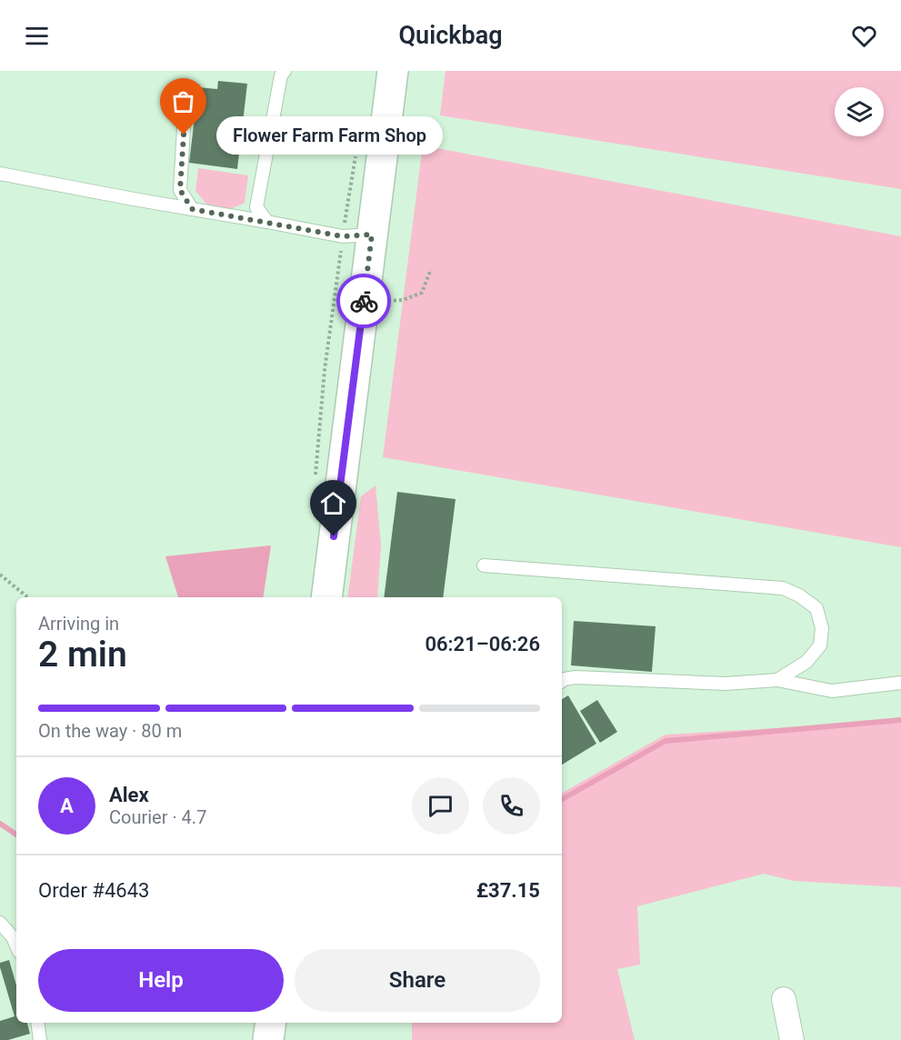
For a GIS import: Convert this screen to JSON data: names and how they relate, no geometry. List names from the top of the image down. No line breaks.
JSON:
{"places":["Flower Farm Farm Shop"],"page":{"header":"Quickbag","bubble":"Flower Farm Farm Shop","heading":["2 min","Arriving in","06:21–06:26"],"panel":["Alex","Courier · 4.7","Order #4643","£37.15"],"bar":"On the way · 80 m","round":"A","buttons":["Help","Share"]}}
